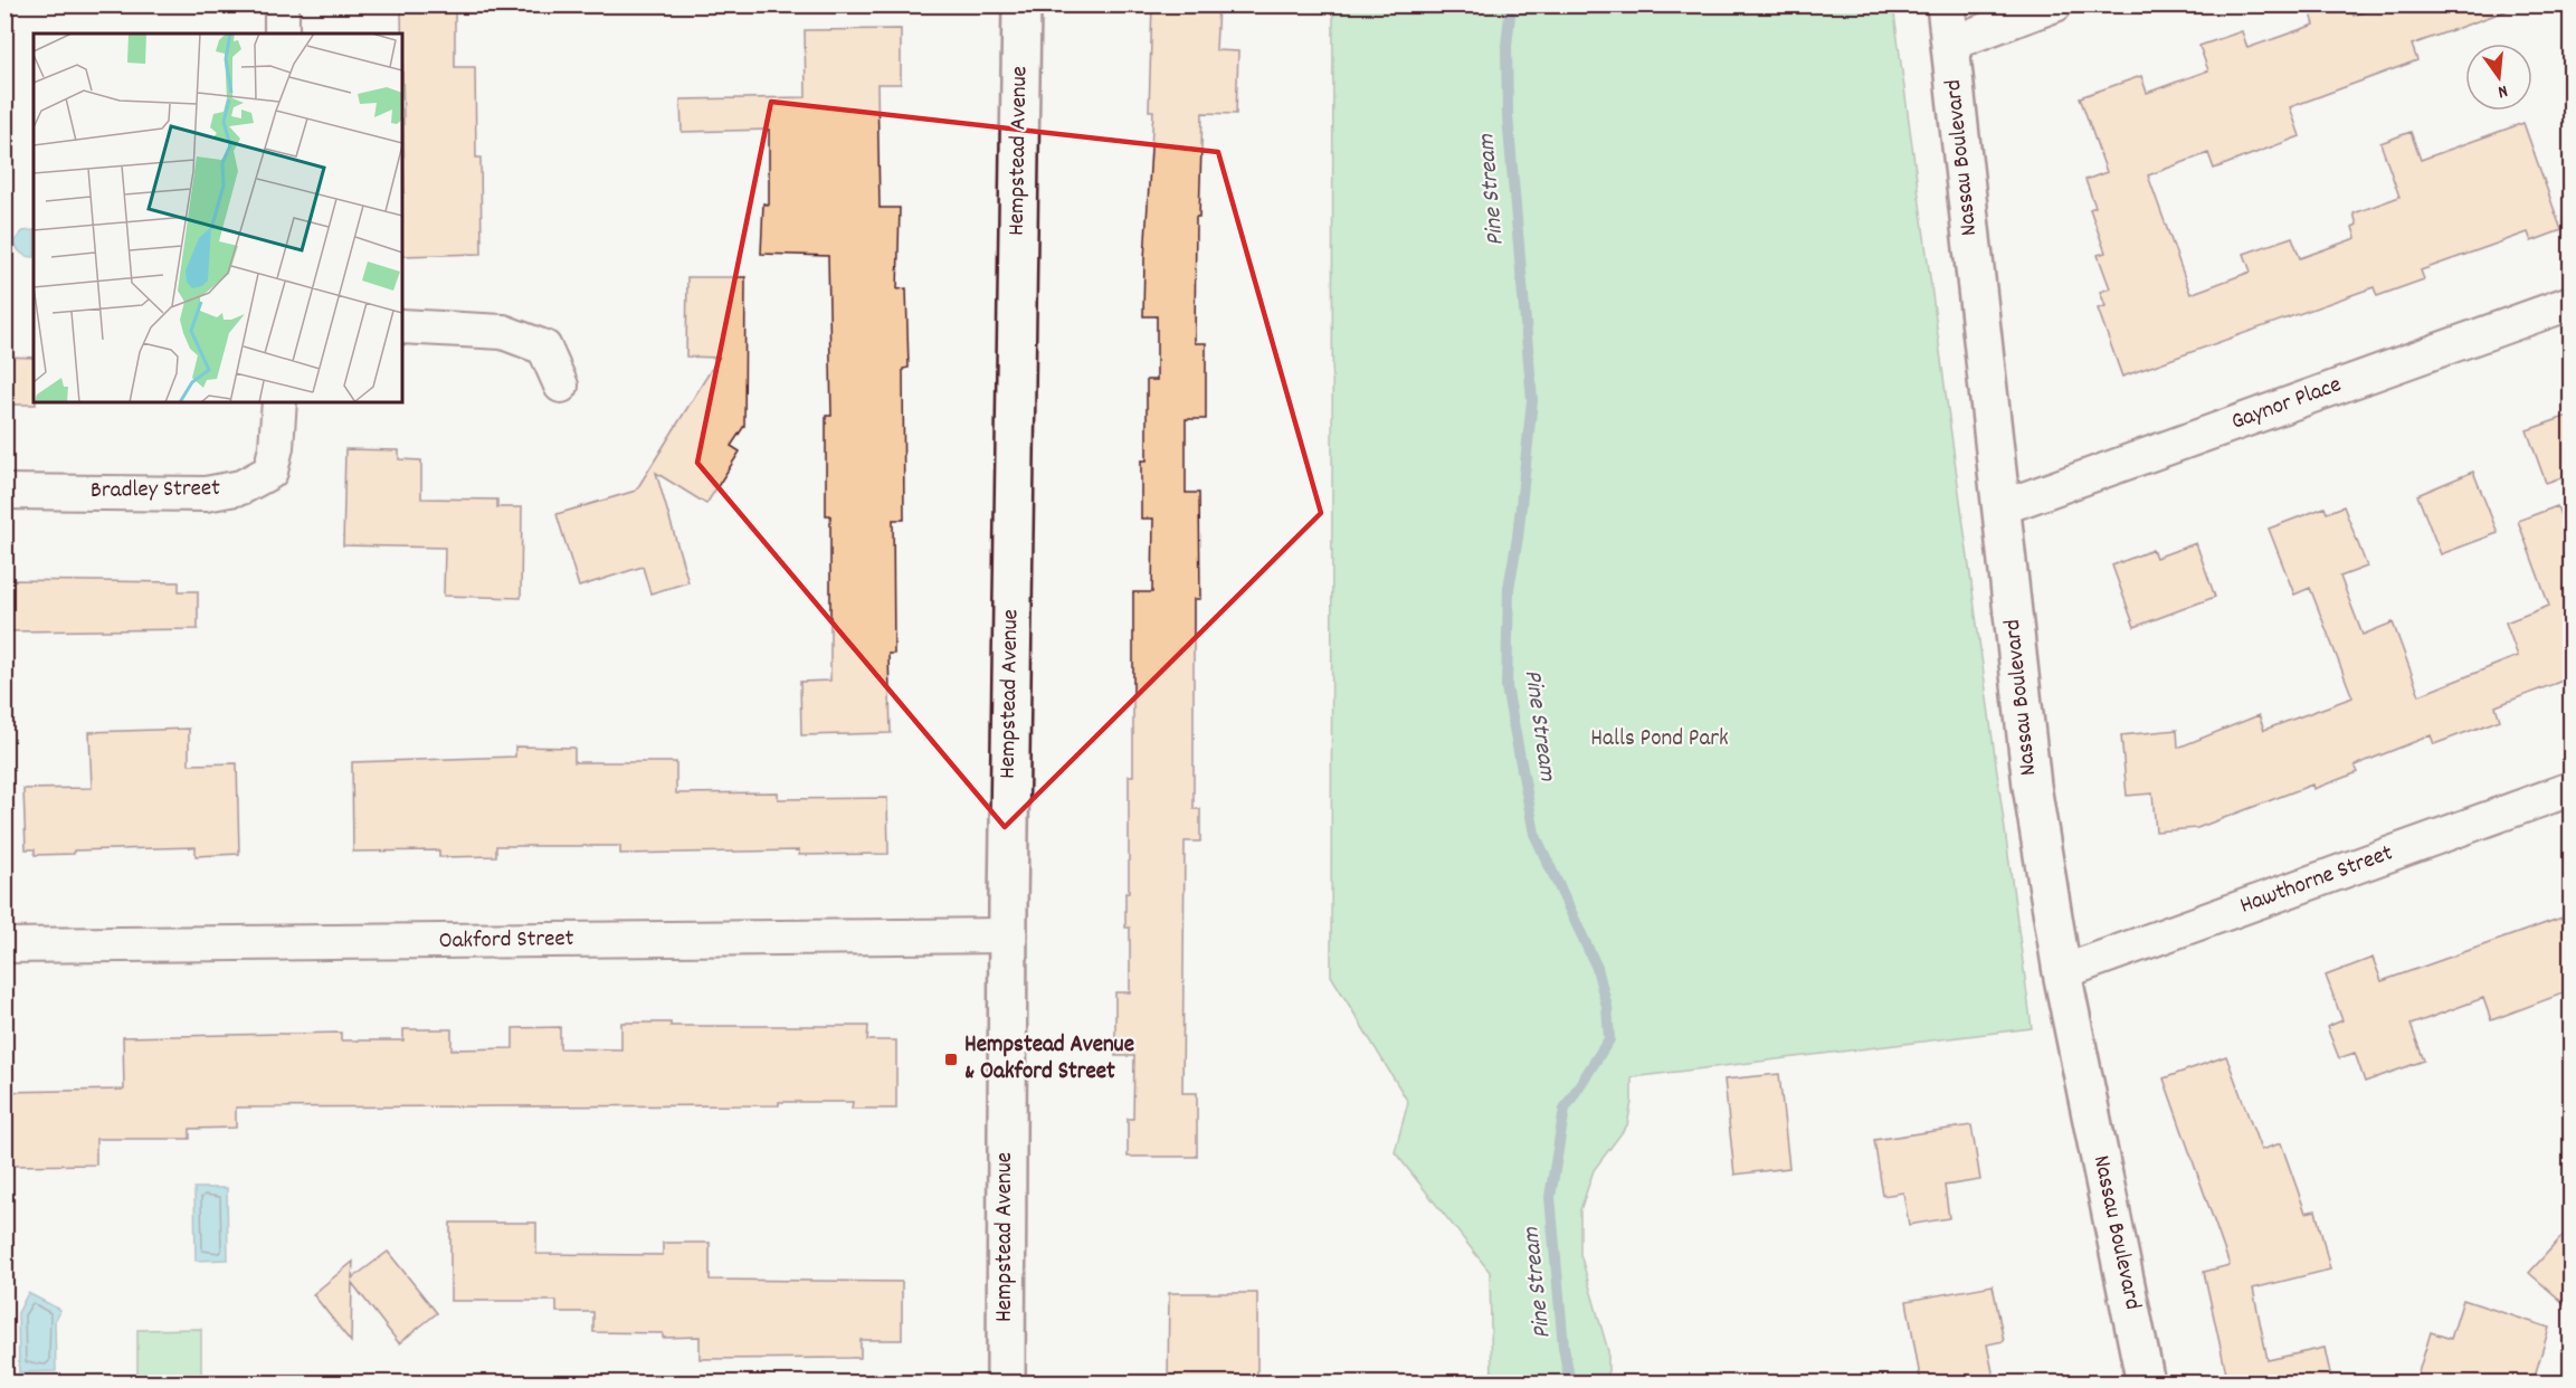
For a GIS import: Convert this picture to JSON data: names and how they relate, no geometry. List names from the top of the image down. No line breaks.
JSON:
{"streets":{"main road":["Hempstead Avenue","Nassau Boulevard"],"street":["Gaynor Place","Bradley Street","Hawthorne Street","Oakford Street"]},"crossings":[["Hempstead Avenue","Oakford Street"],["Nassau Boulevard","Gaynor Place"],["Nassau Boulevard","Hawthorne Street"]],"water":["Pine Stream"],"parks":["Halls Pond Park"],"places":{"transit":["Hempstead Avenue & Oakford Street"]},"north":"bottom"}
